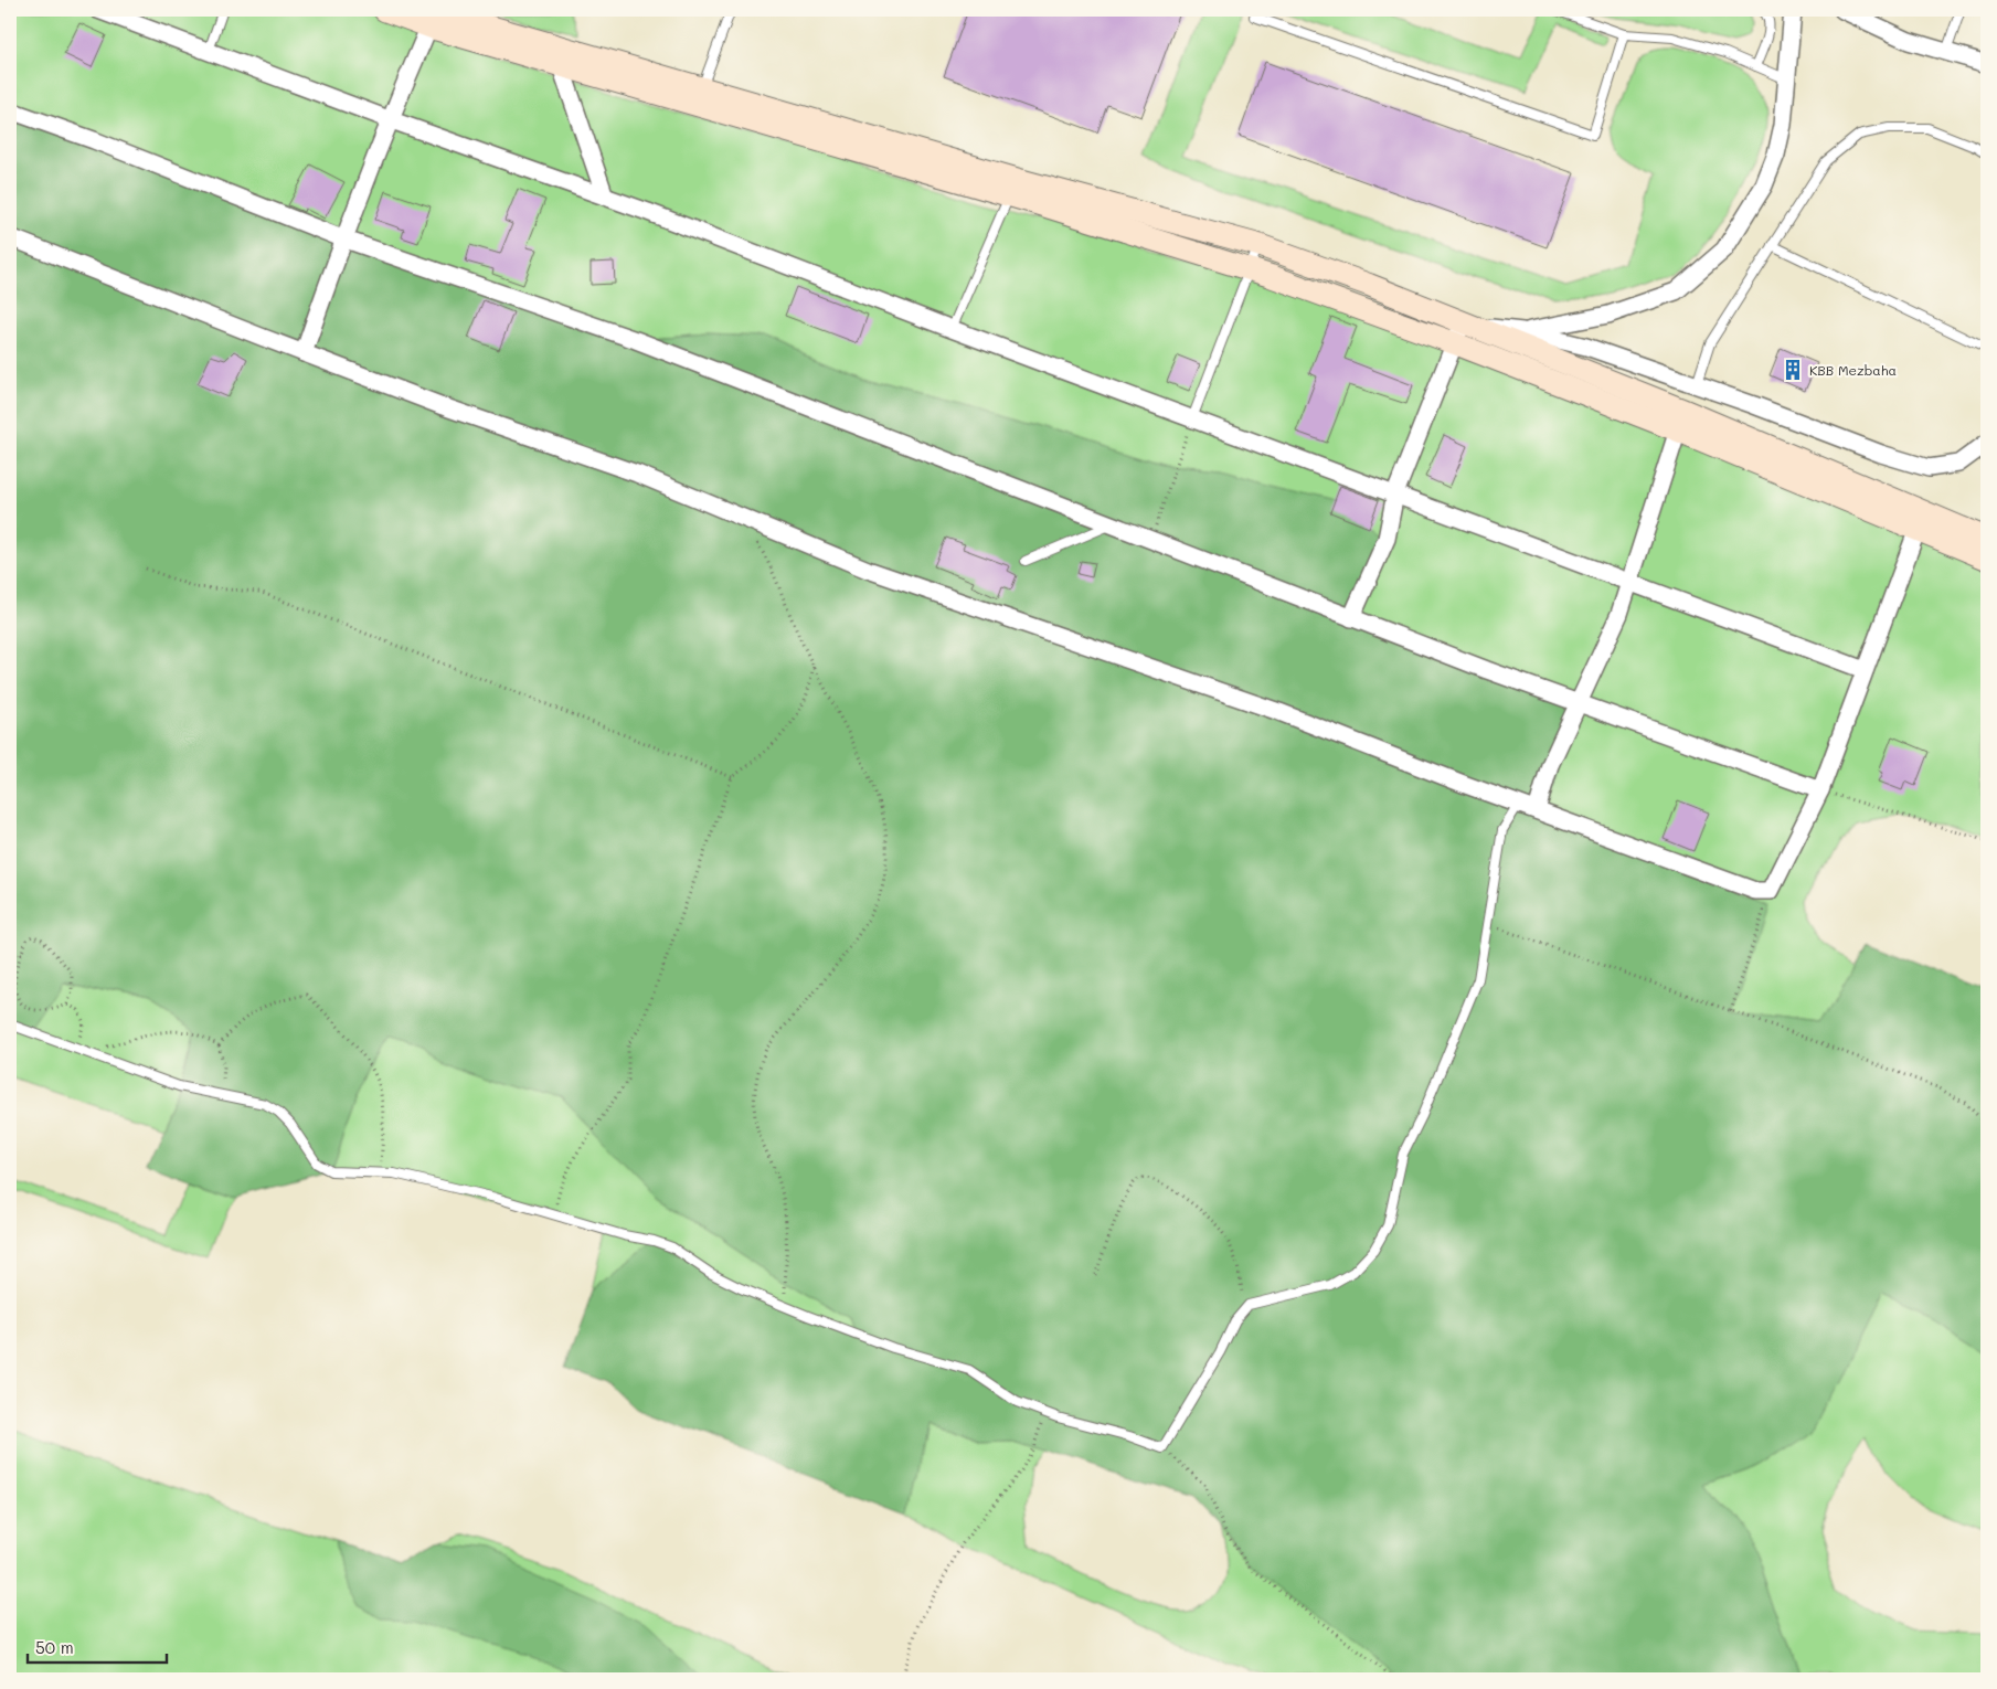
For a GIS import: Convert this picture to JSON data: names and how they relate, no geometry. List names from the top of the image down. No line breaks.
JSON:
{"places":{"building":["KBB Mezbaha"]},"scale_bar":"50 m"}
